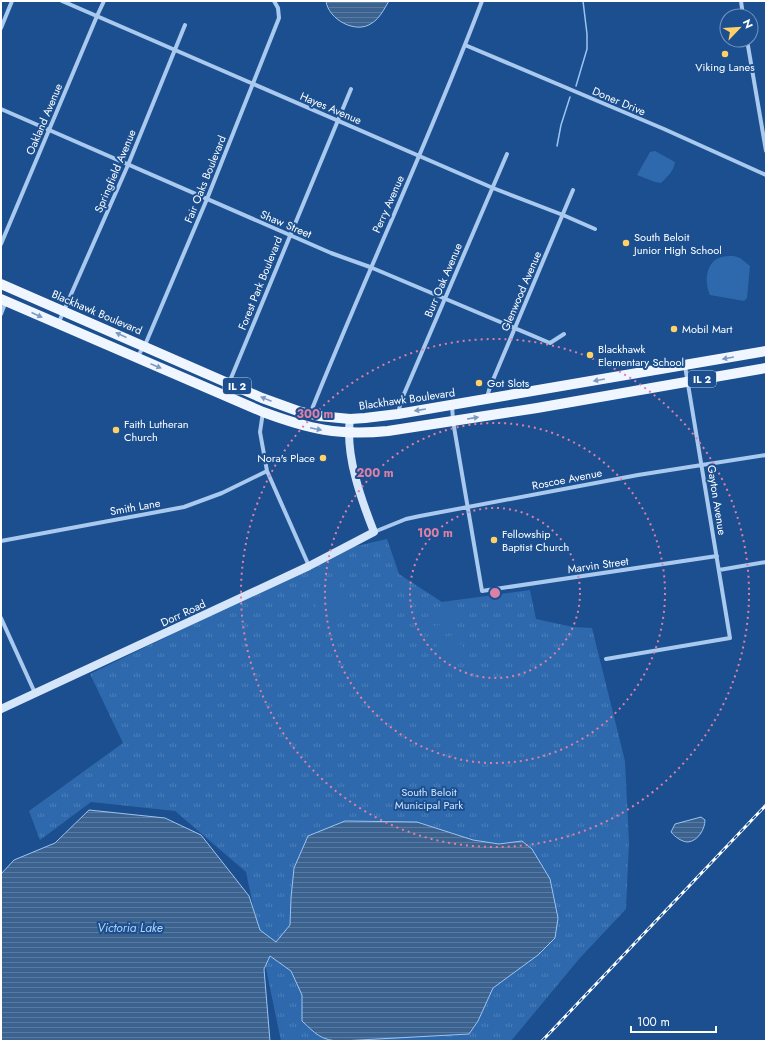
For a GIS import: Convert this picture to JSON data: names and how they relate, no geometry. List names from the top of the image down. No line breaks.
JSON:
{"streets":{"main road":["Blackhawk Boulevard","IL 2"],"street":["Doner Drive","Hayes Avenue","Oakland Avenue","Springfield Avenue","Fair Oaks Boulevard","Perry Avenue","Shaw Street","Burr Oak Avenue","Forest Park Boulevard","Glenwood Avenue","Roscoe Avenue","Gayton Avenue","Smith Lane","Marvin Street","Dorr Road"]},"crossings":[["Doner Drive","Perry Avenue"],["Hayes Avenue","Oakland Avenue"],["Hayes Avenue","Springfield Avenue"],["Hayes Avenue","Fair Oaks Boulevard"],["Hayes Avenue","Perry Avenue"],["Hayes Avenue","Burr Oak Avenue"],["Hayes Avenue","Forest Park Boulevard"],["Hayes Avenue","Glenwood Avenue"],["Oakland Avenue","Shaw Street"],["Springfield Avenue","Shaw Street"],["Springfield Avenue","Blackhawk Boulevard"],["Springfield Avenue","IL 2"],["Fair Oaks Boulevard","Shaw Street"],["Fair Oaks Boulevard","Blackhawk Boulevard"],["Fair Oaks Boulevard","IL 2"],["Perry Avenue","Shaw Street"],["Perry Avenue","Blackhawk Boulevard"],["Shaw Street","Burr Oak Avenue"],["Shaw Street","Forest Park Boulevard"],["Shaw Street","Glenwood Avenue"],["Burr Oak Avenue","Blackhawk Boulevard"],["Forest Park Boulevard","Blackhawk Boulevard"],["Forest Park Boulevard","IL 2"],["Glenwood Avenue","Blackhawk Boulevard"],["Blackhawk Boulevard","Gayton Avenue"],["IL 2","Gayton Avenue"],["Roscoe Avenue","Gayton Avenue"],["Roscoe Avenue","Marvin Street"],["Roscoe Avenue","Dorr Road"],["Gayton Avenue","Marvin Street"]],"water":["Victoria Lake"],"parks":["South Beloit Municipal Park"],"places":["Viking Lanes","South Beloit Junior High School","Mobil Mart","Blackhawk Elementary School","Got Slots","Faith Lutheran Church","Nora's Place","Fellowship Baptist Church"],"scale_bar":"100 m","north":"top right","rings":["300 m","200 m","100 m"]}
